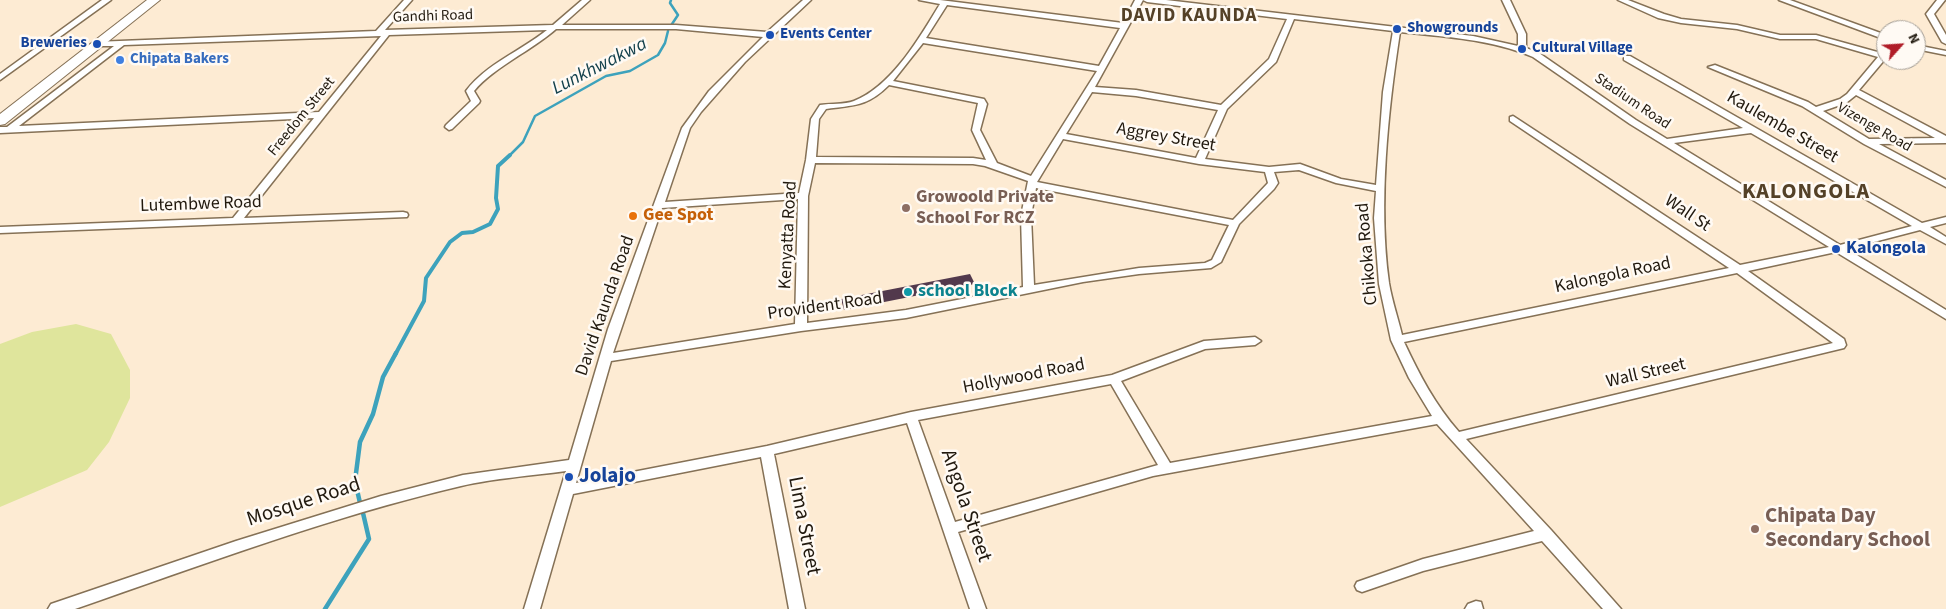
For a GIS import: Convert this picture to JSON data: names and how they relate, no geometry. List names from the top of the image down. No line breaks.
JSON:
{"streets":{"street":["Gandhi Road","Stadium Road","Freedom Street","Kaulembe Street","Vizenge Road","Aggrey Street","Lutembwe Road","Wall St","Kenyatta Road","Chikoka Road","Kalongola Road","David Kaunda Road","Provident Road","Wall Street","Hollywood Road","Mosque Road","Angola Street","Lima Street"]},"crossings":[["Gandhi Road","Freedom Street"],["Gandhi Road","David Kaunda Road"],["Stadium Road","Chikoka Road"],["Stadium Road","Kalongola Road"],["Freedom Street","Lutembwe Road"],["Kaulembe Street","Kalongola Road"],["Aggrey Street","Chikoka Road"],["Wall St","Kalongola Road"],["Wall St","Wall Street"],["Kenyatta Road","Provident Road"],["Chikoka Road","Kalongola Road"],["Chikoka Road","Wall Street"],["David Kaunda Road","Provident Road"],["David Kaunda Road","Hollywood Road"],["David Kaunda Road","Mosque Road"],["Hollywood Road","Angola Street"],["Hollywood Road","Lima Street"]],"districts":["DAVID KAUNDA","KALONGOLA"],"water":["Lunkhwakwa"],"places":["Showgrounds","Events Center","Breweries","Cultural Village","Chipata Bakers","Growoold Private School For RCZ","Gee Spot","Kalongola","school Block","Jolajo","Chipata Day Secondary School"],"north":"top right"}
